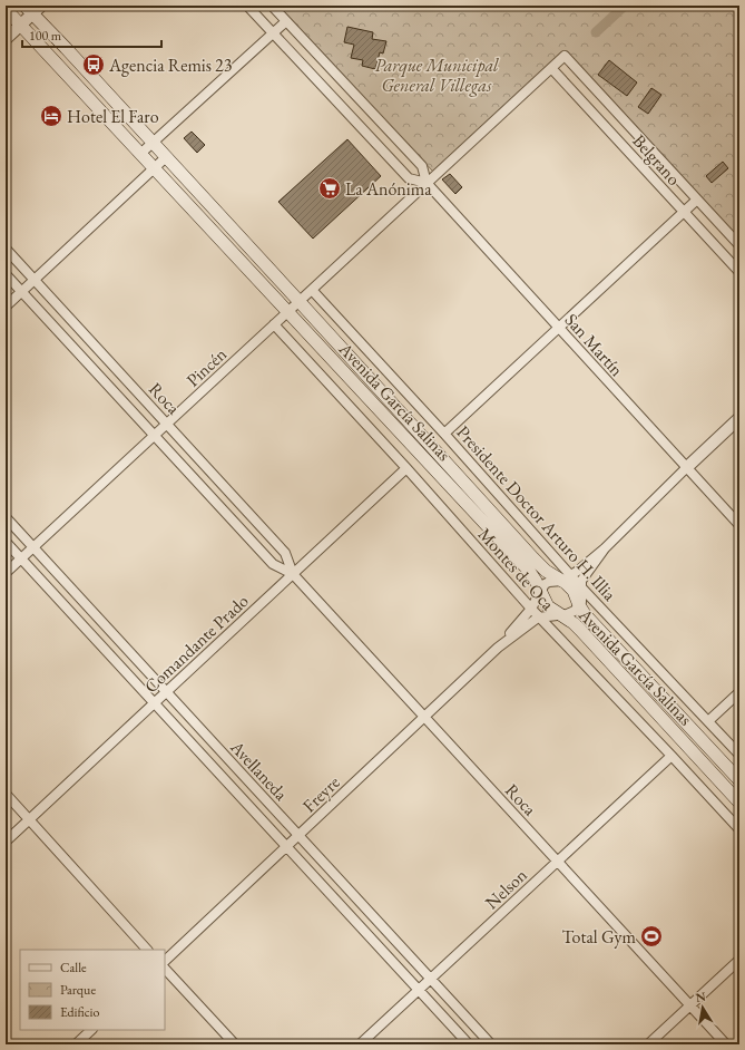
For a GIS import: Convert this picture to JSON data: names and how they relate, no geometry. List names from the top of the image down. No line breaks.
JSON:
{"streets":{"main road":["Avenida García Salinas"],"street":["Belgrano","San Martín","Pincén","Roca","Presidente Doctor Arturo H. Illia","Montes de Oca","Comandante Prado","Avellaneda","Freyre","Nelson"]},"crossings":[["Belgrano","Pincén"],["San Martín","Pincén"],["Pincén","Roca"],["Pincén","Avenida García Salinas"],["Pincén","Presidente Doctor Arturo H. Illia"],["Pincén","Montes de Oca"],["Pincén","Avellaneda"],["Roca","Comandante Prado"],["Roca","Freyre"],["Roca","Nelson"],["Avenida García Salinas","Presidente Doctor Arturo H. Illia"],["Avenida García Salinas","Freyre"],["Presidente Doctor Arturo H. Illia","Freyre"],["Montes de Oca","Comandante Prado"],["Montes de Oca","Freyre"],["Montes de Oca","Nelson"],["Comandante Prado","Avellaneda"],["Avellaneda","Freyre"],["Avellaneda","Nelson"]],"parks":["Parque Municipal General Villegas"],"places":{"bus stop":["Agencia Remis 23"],"hotel":["Hotel El Faro"],"supermarket":["La Anónima"],"sports":["Total Gym"]},"legend":["Calle","Parque","Edificio"],"scale_bar":"100 m","north":"top"}
